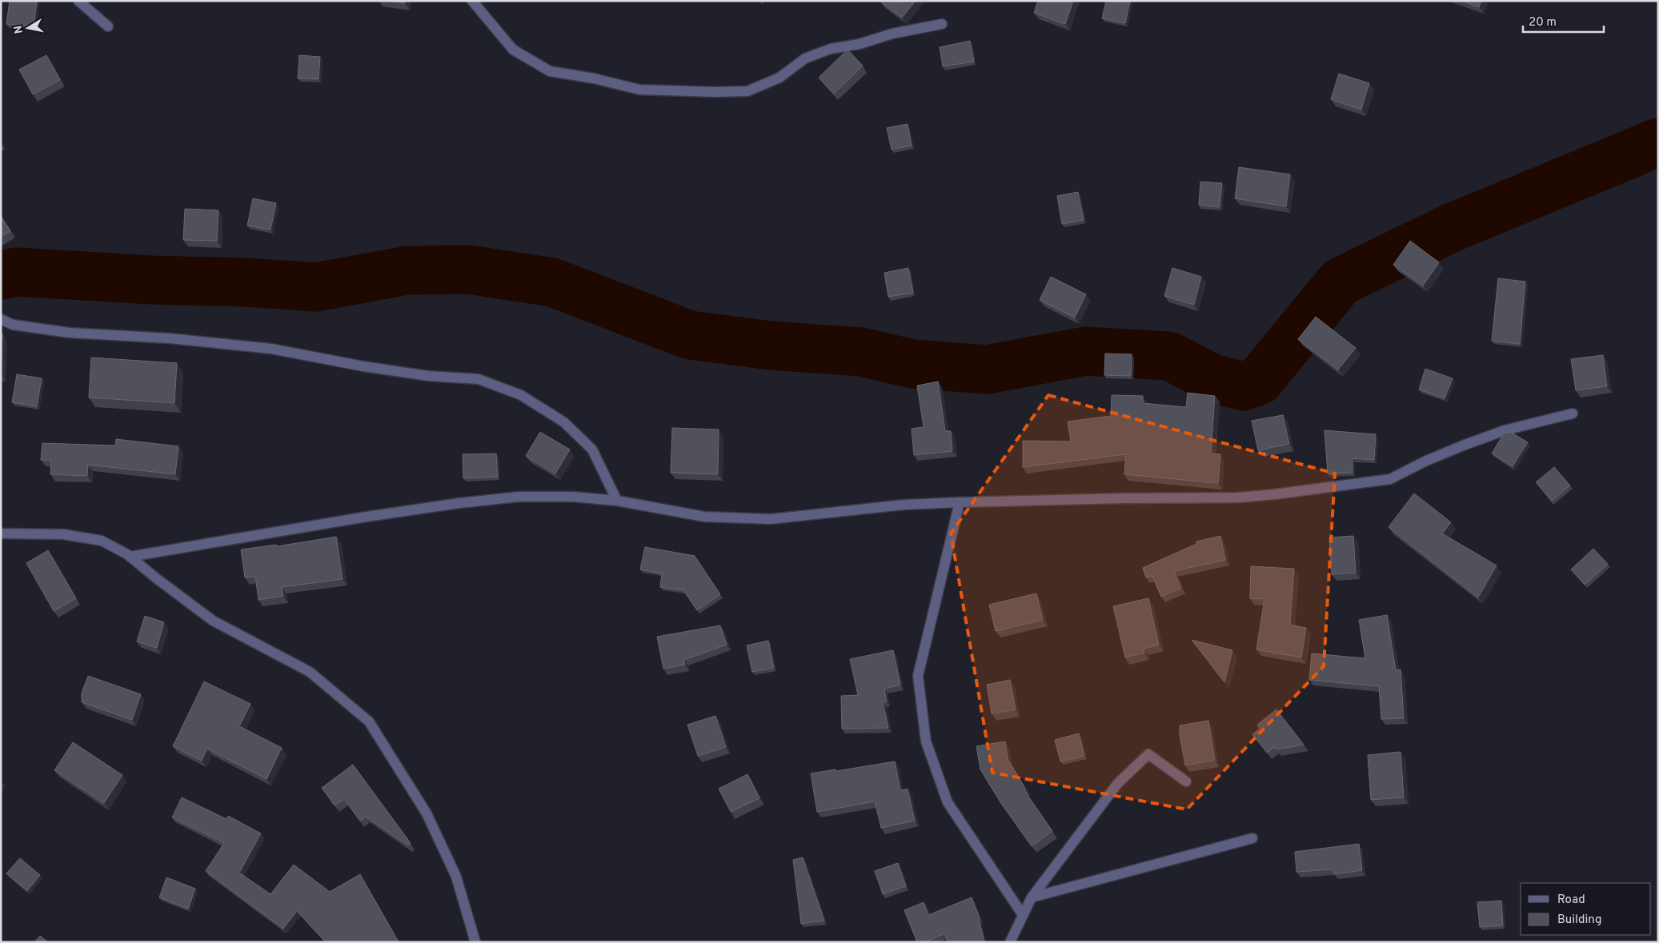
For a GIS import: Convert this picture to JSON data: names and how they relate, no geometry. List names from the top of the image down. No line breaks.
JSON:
{"legend":["Road","Building"],"scale_bar":"20 m","north":"left"}
